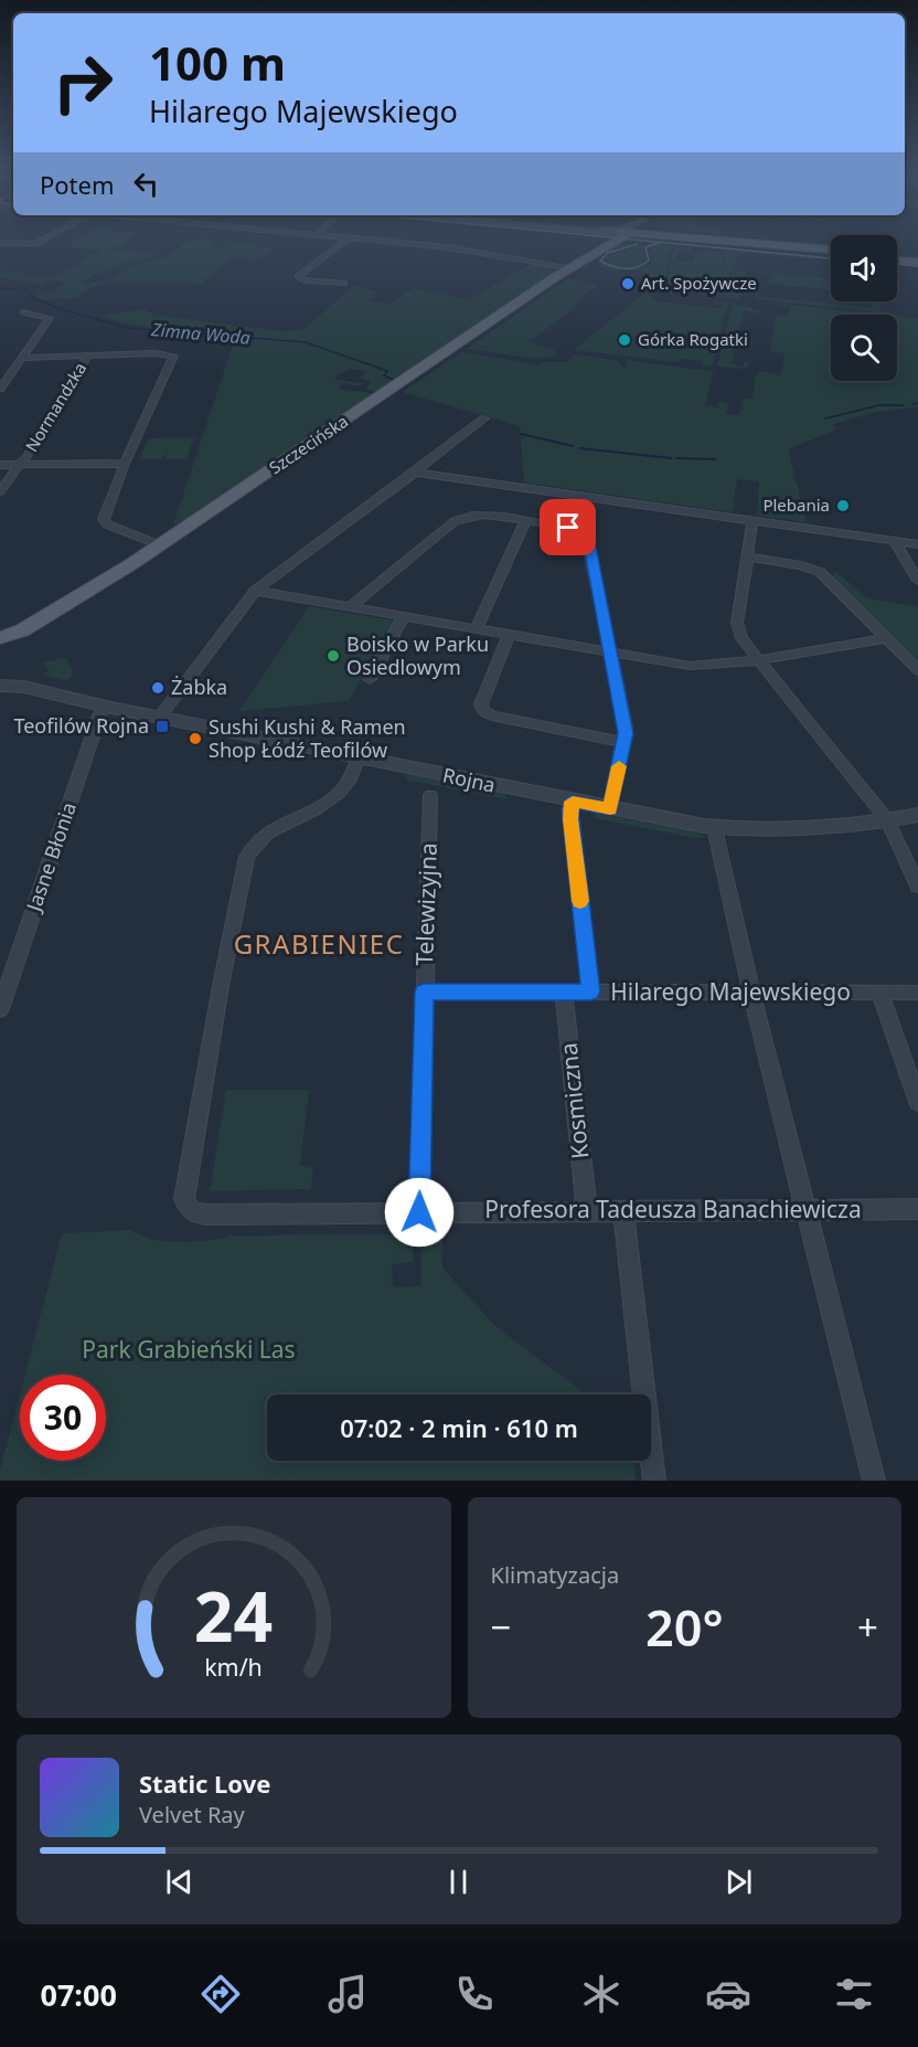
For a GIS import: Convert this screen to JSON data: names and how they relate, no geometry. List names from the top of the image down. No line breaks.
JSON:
{"streets":{"main road":["Szczecińska"],"street":["Normandzka","Rojna","Jasne Błonia","Telewizyjna","Hilarego Majewskiego","Kosmiczna","Profesora Tadeusza Banachiewicza"]},"crossings":[["Rojna","Jasne Błonia"],["Rojna","Profesora Tadeusza Banachiewicza"],["Telewizyjna","Hilarego Majewskiego"],["Telewizyjna","Profesora Tadeusza Banachiewicza"],["Hilarego Majewskiego","Kosmiczna"],["Kosmiczna","Profesora Tadeusza Banachiewicza"]],"districts":["GRABIENIEC"],"water":["Zimna Woda"],"parks":["Park Grabieński Las"],"places":{"other":["Art. Spożywcze","Górka Rogatki","Plebania","Boisko w Parku Osiedlowym","Żabka","Sushi Kushi & Ramen Shop Łódź Teofilów"],"transit":["Teofilów Rojna"]},"page":{"turn":["100 m","Hilarego Majewskiego"],"then":"Potem","limit":"30","trip":"07:02 · 2 min · 610 m","tile":"Klimatyzacja","heat":["−","20°","+"],"song":["Static Love","Velvet Ray"],"tabs":"07:00","gauge":["24","km/h"]}}
